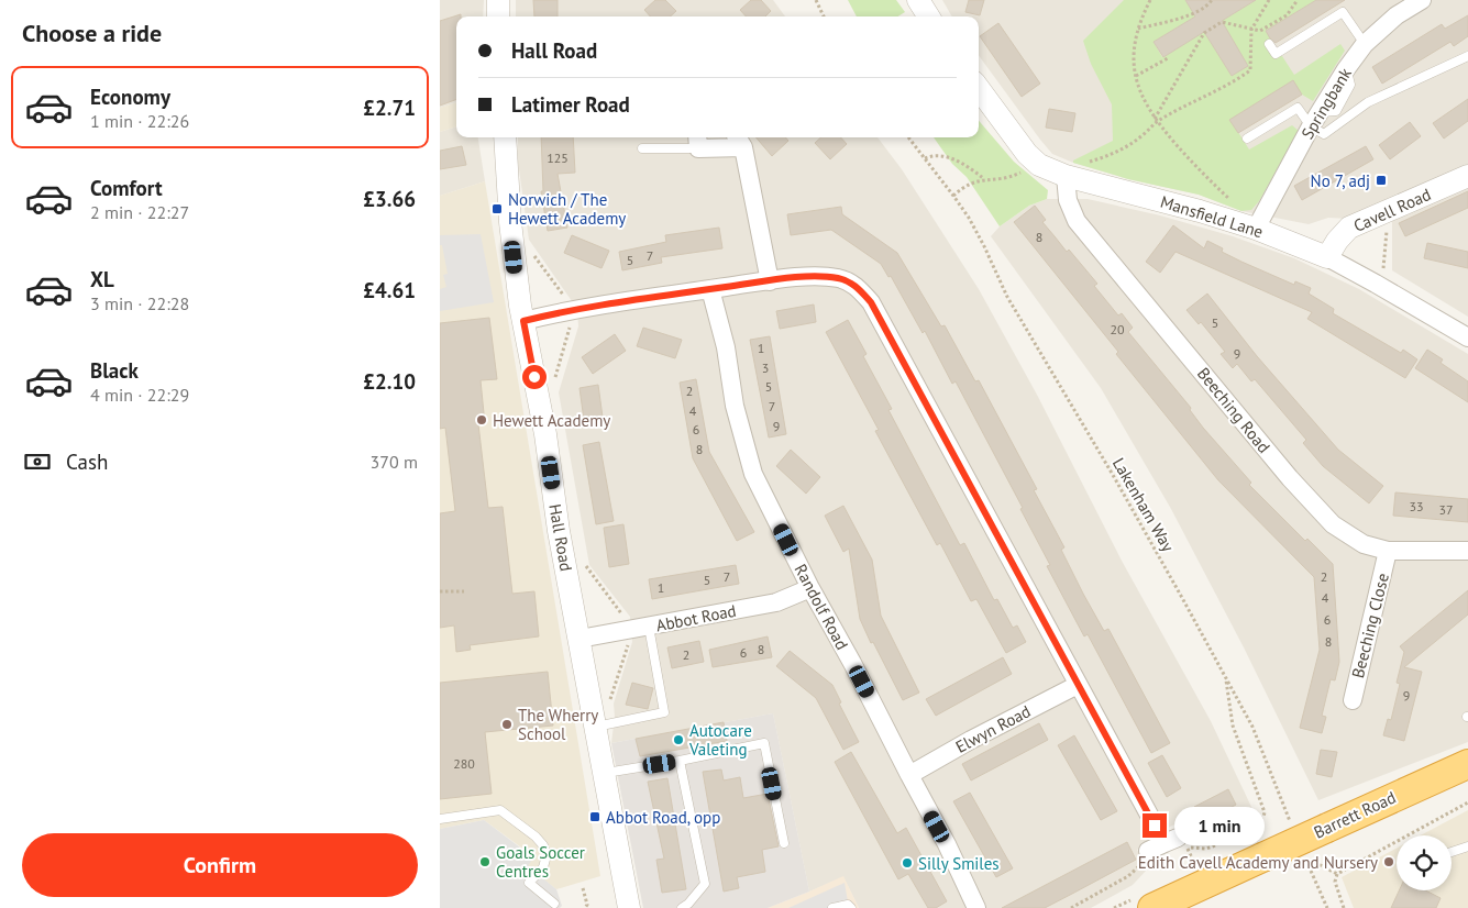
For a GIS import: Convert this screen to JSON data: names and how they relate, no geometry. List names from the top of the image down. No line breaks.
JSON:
{"streets":{"highway":["Barrett Road"],"street":["Springbank","Cavell Road","Mansfield Lane","Beeching Road","Hall Road","Randolf Road","Abbot Road","Beeching Close","Elwyn Road"],"path":["Lakenham Way"]},"crossings":[["Springbank","Mansfield Lane"],["Cavell Road","Mansfield Lane"],["Mansfield Lane","Beeching Road"],["Beeching Road","Beeching Close"],["Hall Road","Abbot Road"],["Randolf Road","Abbot Road"],["Randolf Road","Elwyn Road"]],"places":{"transit":["No 7, adj","Norwich / The Hewett Academy","Abbot Road, opp"],"other":["Hewett Academy","The Wherry School","Autocare Valeting","Goals Soccer Centres","Edith Cavell Academy and Nursery","Silly Smiles"]},"house_numbers":["125","8","7","5","5","20","1","9","3","5","2","7","4","9","6","8","33","37","7","2","5","1","4","6","8","8","6","2","9","280"],"page":{"heading":"Choose a ride","banner":["Hall Road","Latimer Road"],"list":[{"name":"Economy","note":"1 min · 22:26","value":"£2.71"},{"name":"Comfort","note":"2 min · 22:27","value":"£3.66"},{"name":"XL","note":"3 min · 22:28","value":"£4.61"},{"name":"Black","note":"4 min · 22:29","value":"£2.10"}],"pay":["Cash","370 m"],"bubble":"1 min","buttons":"Confirm"}}
